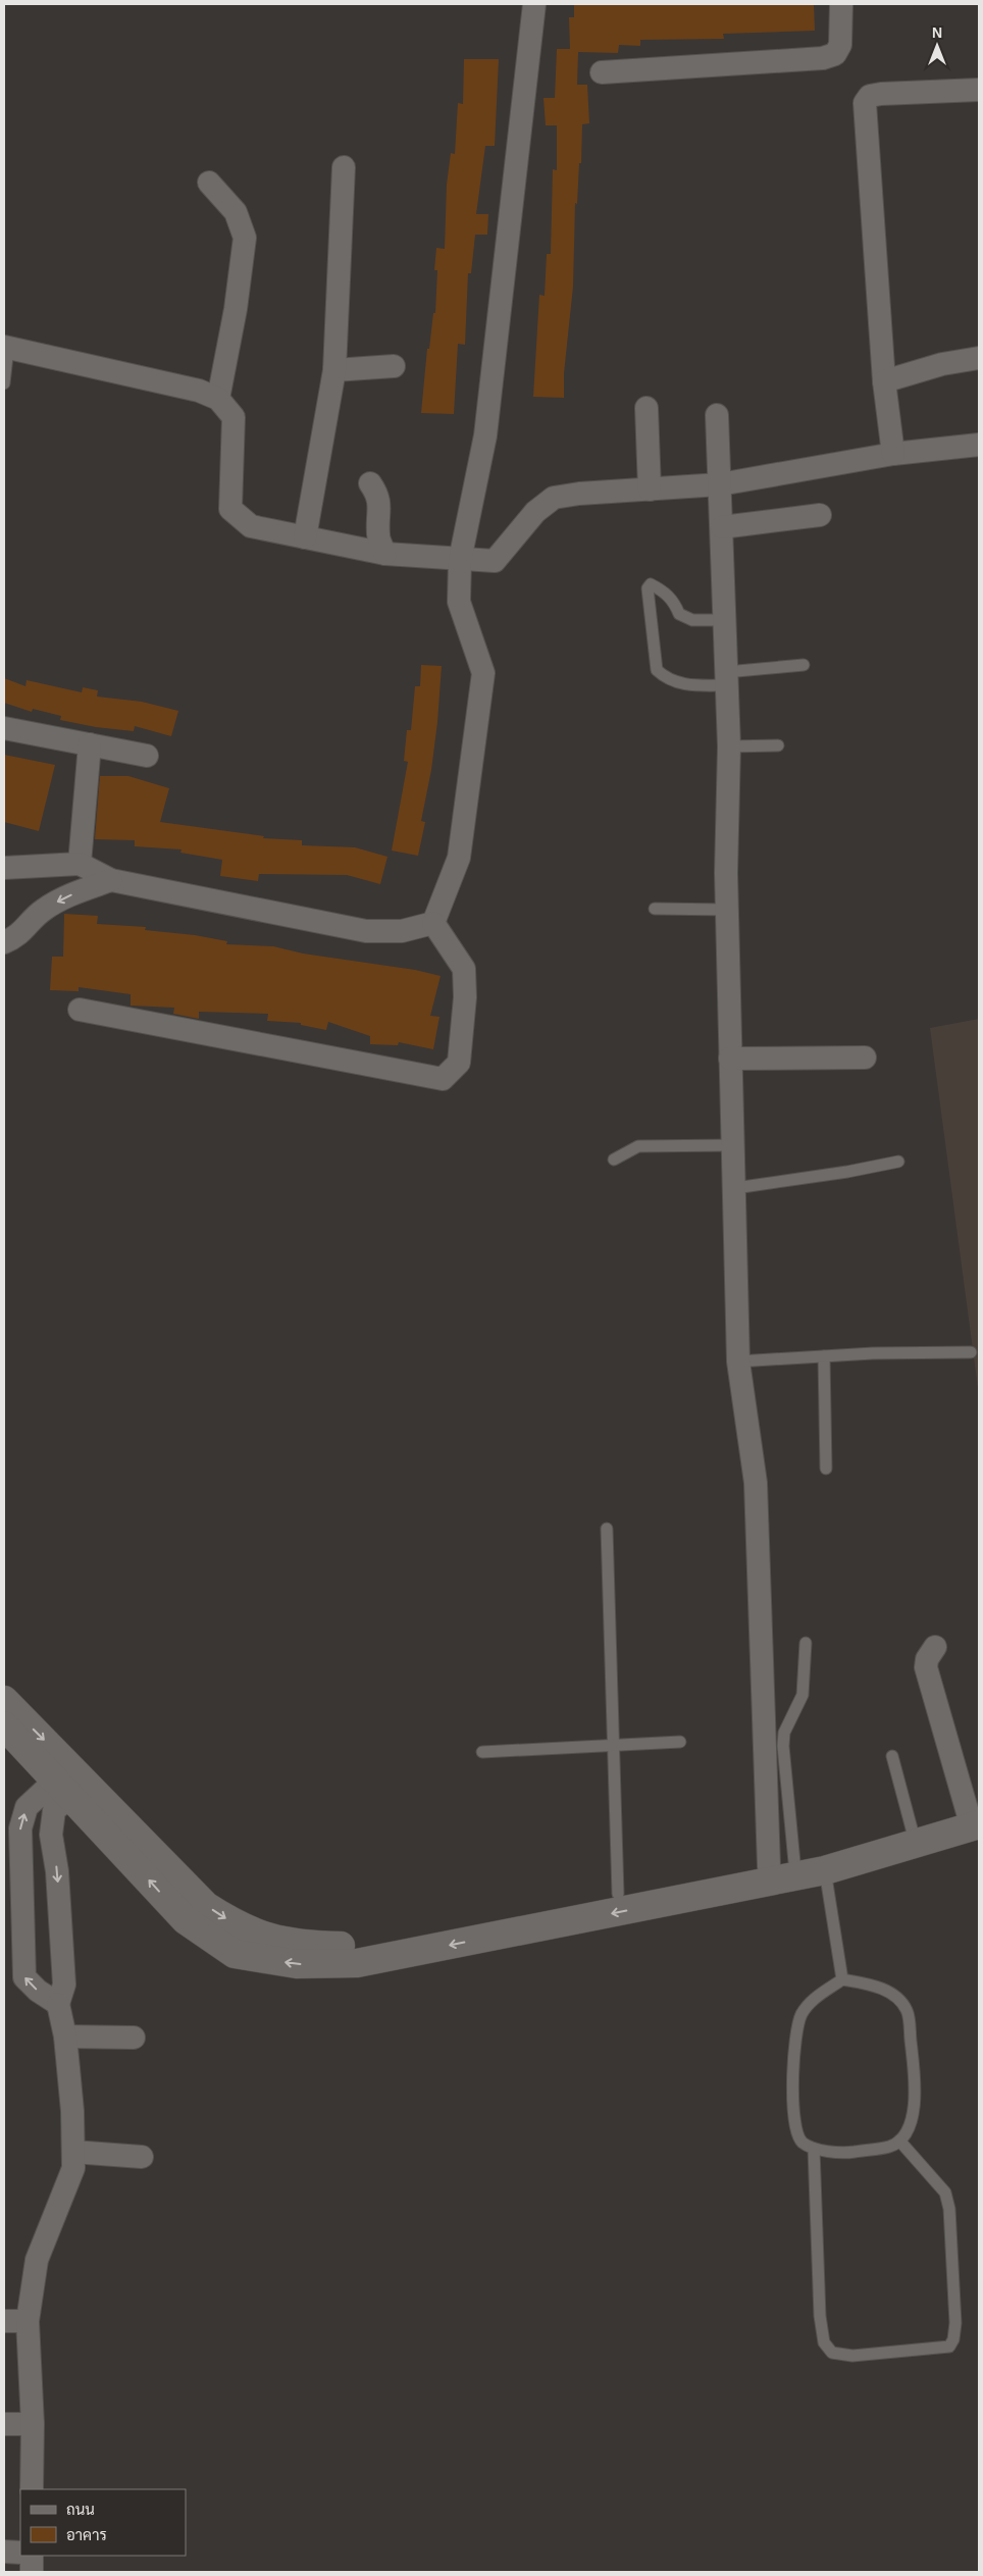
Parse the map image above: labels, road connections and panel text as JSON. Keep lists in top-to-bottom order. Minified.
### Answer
{"legend":["ถนน","อาคาร"],"north":"top"}
